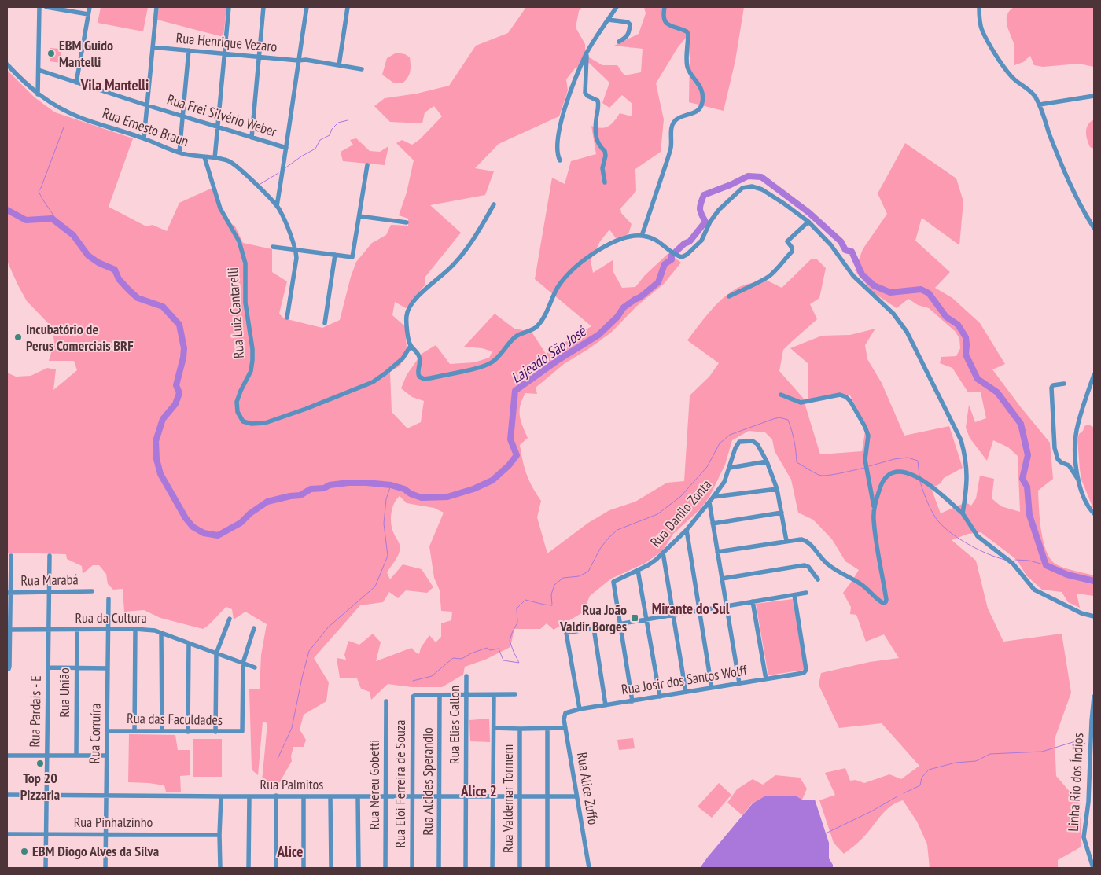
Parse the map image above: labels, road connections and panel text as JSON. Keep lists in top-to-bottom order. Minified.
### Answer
{"streets":{"street":["Rua Henrique Vezaro","Rua Frei Silvério Weber","Rua Ernesto Braun","Rua Luiz Cantarelli","Rua Danilo Zonta","Rua Marabá","Rua da Cultura","Rua Josir dos Santos Wolff","Rua União","Rua Pardais - E","Rua das Faculdades","Rua Elias Gallon","Rua Corruíra","Rua Alcides Sperandio","Linha Rio dos Índios","Rua Elói Ferreira de Souza","Rua Palmitos","Rua Nereu Gobetti","Rua Alice Zuffo","Rua Valdemar Tormem","Rua Pinhalzinho"]},"crossings":[["Rua Ernesto Braun","Rua Luiz Cantarelli"],["Rua Marabá","Rua Pardais - E"],["Rua da Cultura","Rua União"],["Rua da Cultura","Rua Pardais - E"],["Rua da Cultura","Rua das Faculdades"],["Rua da Cultura","Rua Corruíra"],["Rua Josir dos Santos Wolff","Rua Alice Zuffo"],["Rua Pardais - E","Rua Palmitos"],["Rua Pardais - E","Rua Pinhalzinho"],["Rua das Faculdades","Rua Corruíra"],["Rua Elias Gallon","Rua Palmitos"],["Rua Corruíra","Rua Palmitos"],["Rua Corruíra","Rua Pinhalzinho"],["Rua Alcides Sperandio","Rua Elói Ferreira de Souza"],["Rua Alcides Sperandio","Rua Palmitos"],["Rua Elói Ferreira de Souza","Rua Palmitos"],["Rua Palmitos","Rua Nereu Gobetti"],["Rua Palmitos","Rua Alice Zuffo"],["Rua Palmitos","Rua Valdemar Tormem"]],"districts":["Vila Mantelli","Mirante do Sul","Alice 2","Alice"],"water":["Lajeado São José"],"places":{"other":["EBM Guido Mantelli","Incubatório de Perus Comerciais BRF","Top 20 Pizzaria","EBM Diogo Alves da Silva"],"transit":["Rua João Valdir Borges"]}}
